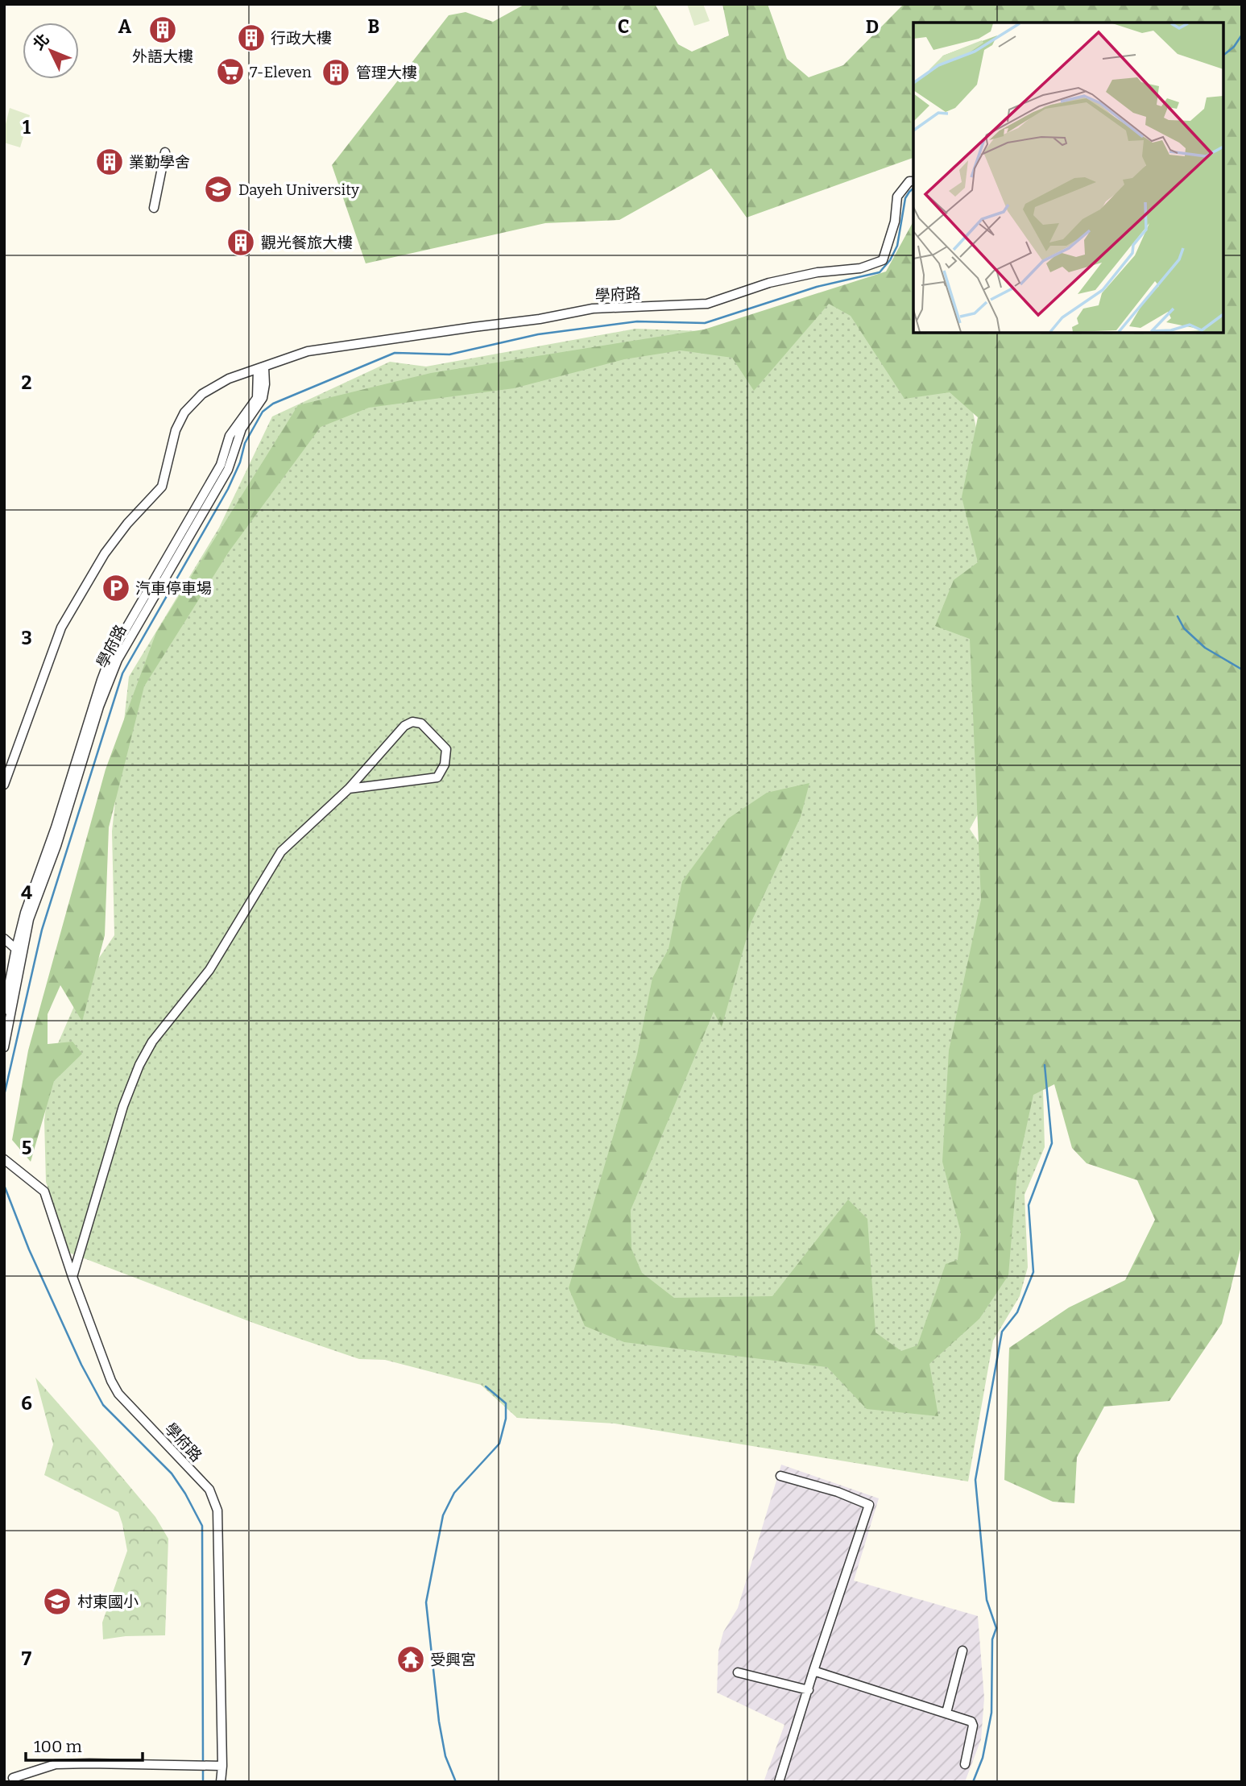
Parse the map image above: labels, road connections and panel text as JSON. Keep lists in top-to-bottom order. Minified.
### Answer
{"streets":{"street":["學府路"]},"places":{"building":["外語大樓","行政大樓","管理大樓","業勤學舍","觀光餐旅大樓"],"supermarket":["7-Eleven"],"school or university":["Dayeh University","村東國小"],"parking":["汽車停車場"],"temple":["受興宮"]},"scale_bar":"100 m","north":"top left","grid":{"columns":["A","B","C","D"],"rows":["1","2","3","4","5","6","7"]}}
